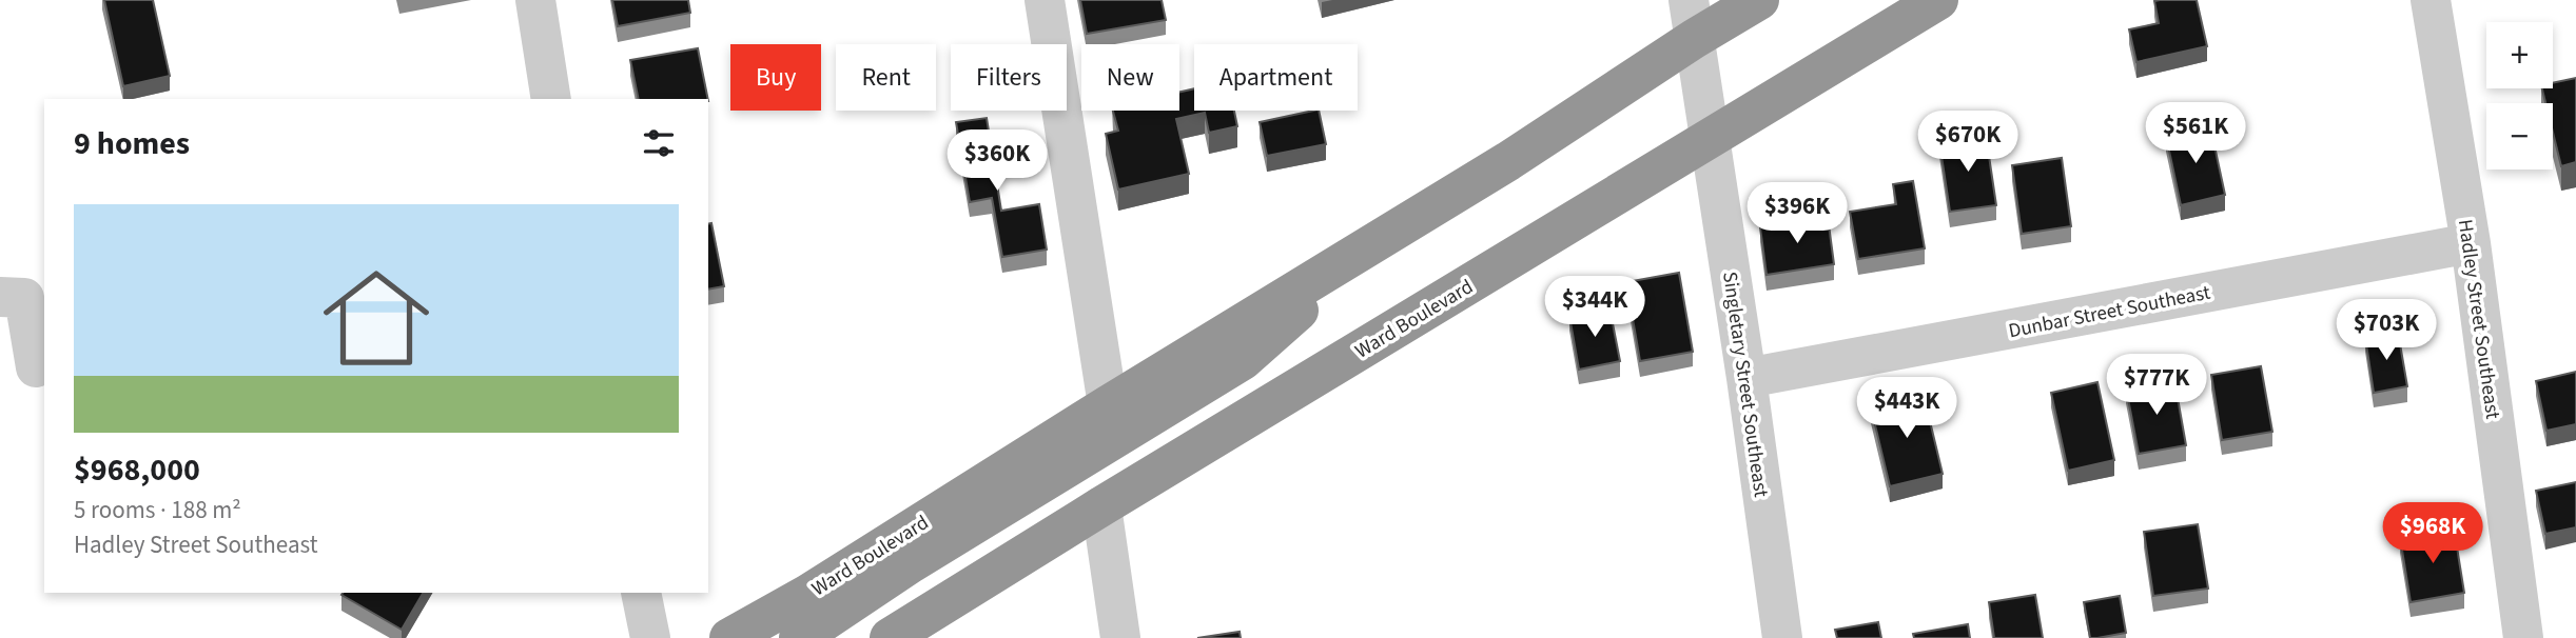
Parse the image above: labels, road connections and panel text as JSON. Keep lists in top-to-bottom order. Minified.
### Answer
{"streets":{"highway":["Ward Boulevard"],"street":["Dunbar Street Southeast","Hadley Street Southeast","Singletary Street Southeast"]},"crossings":[["Dunbar Street Southeast","Hadley Street Southeast"],["Dunbar Street Southeast","Singletary Street Southeast"],["Ward Boulevard","Singletary Street Southeast"]],"page":{"map_buttons":["+","−"],"chip":["Buy","Rent","Filters","New","Apartment"],"heading":"9 homes","price":["$561K","$670K","$360K","$396K","$344K","$703K","$777K","$443K","$968K"],"list":[{"name":"$968,000","note":"5 rooms · 188 m² · Hadley Street Southeast"}]}}
